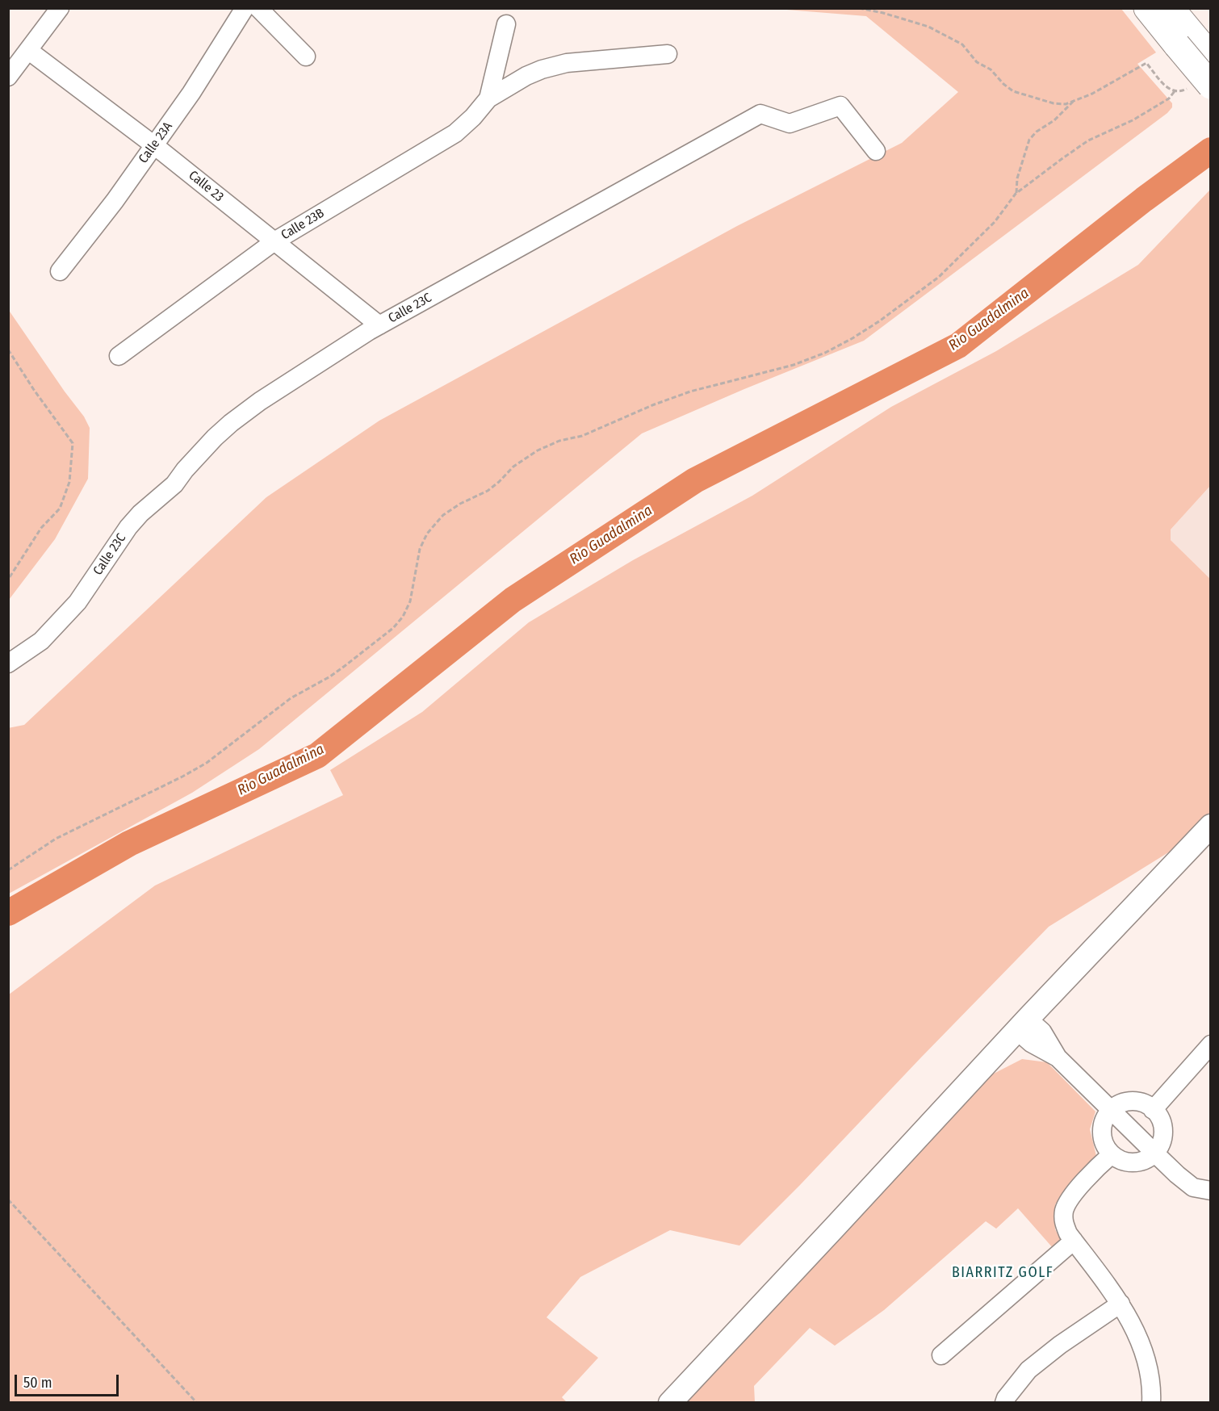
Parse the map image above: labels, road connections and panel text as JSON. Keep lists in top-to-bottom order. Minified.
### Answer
{"streets":{"street":["Calle 23A","Calle 23","Calle 23B","Calle 23C"]},"crossings":[["Calle 23A","Calle 23"],["Calle 23","Calle 23B"],["Calle 23","Calle 23C"]],"districts":["BIARRITZ GOLF"],"water":["Rio Guadalmina"],"scale_bar":"50 m"}
